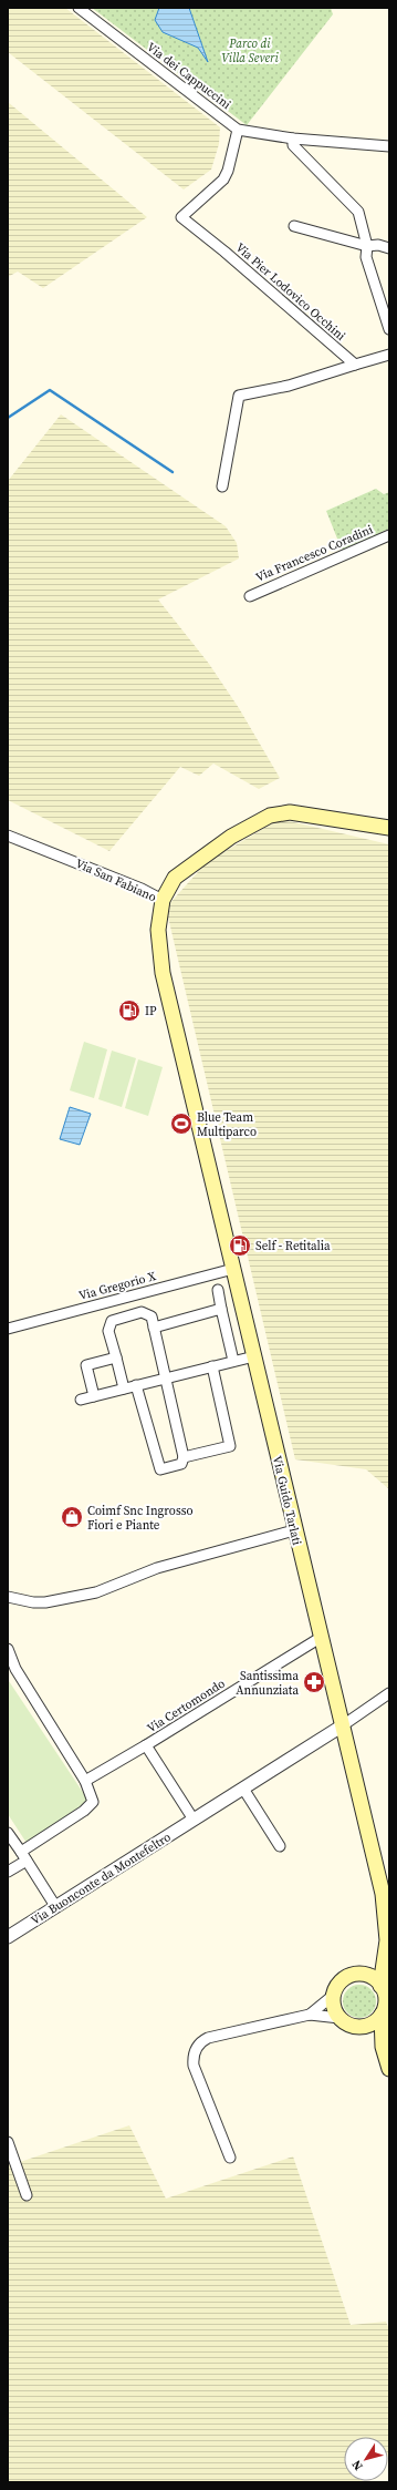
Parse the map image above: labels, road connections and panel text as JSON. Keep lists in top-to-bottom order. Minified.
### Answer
{"streets":{"main road":["Via San Fabiano","Via Guido Tarlati"],"street":["Via dei Cappuccini","Via Pier Lodovico Occhini","Via Francesco Coradini","Via Gregorio X","Via Certomondo","Via Buonconte da Montefeltro"]},"crossings":[["Via dei Cappuccini","Via Pier Lodovico Occhini"],["Via San Fabiano","Via Guido Tarlati"],["Via Gregorio X","Via Guido Tarlati"],["Via Guido Tarlati","Via Certomondo"],["Via Guido Tarlati","Via Buonconte da Montefeltro"]],"parks":["Parco di Villa Severi"],"places":{"fuel station":["IP","Self - Retitalia"],"sports":["Blue Team Multiparco"],"shop":["Coimf Snc Ingrosso Fiori e Piante"],"pharmacy":["Santissima Annunziata"]},"north":"bottom left"}
